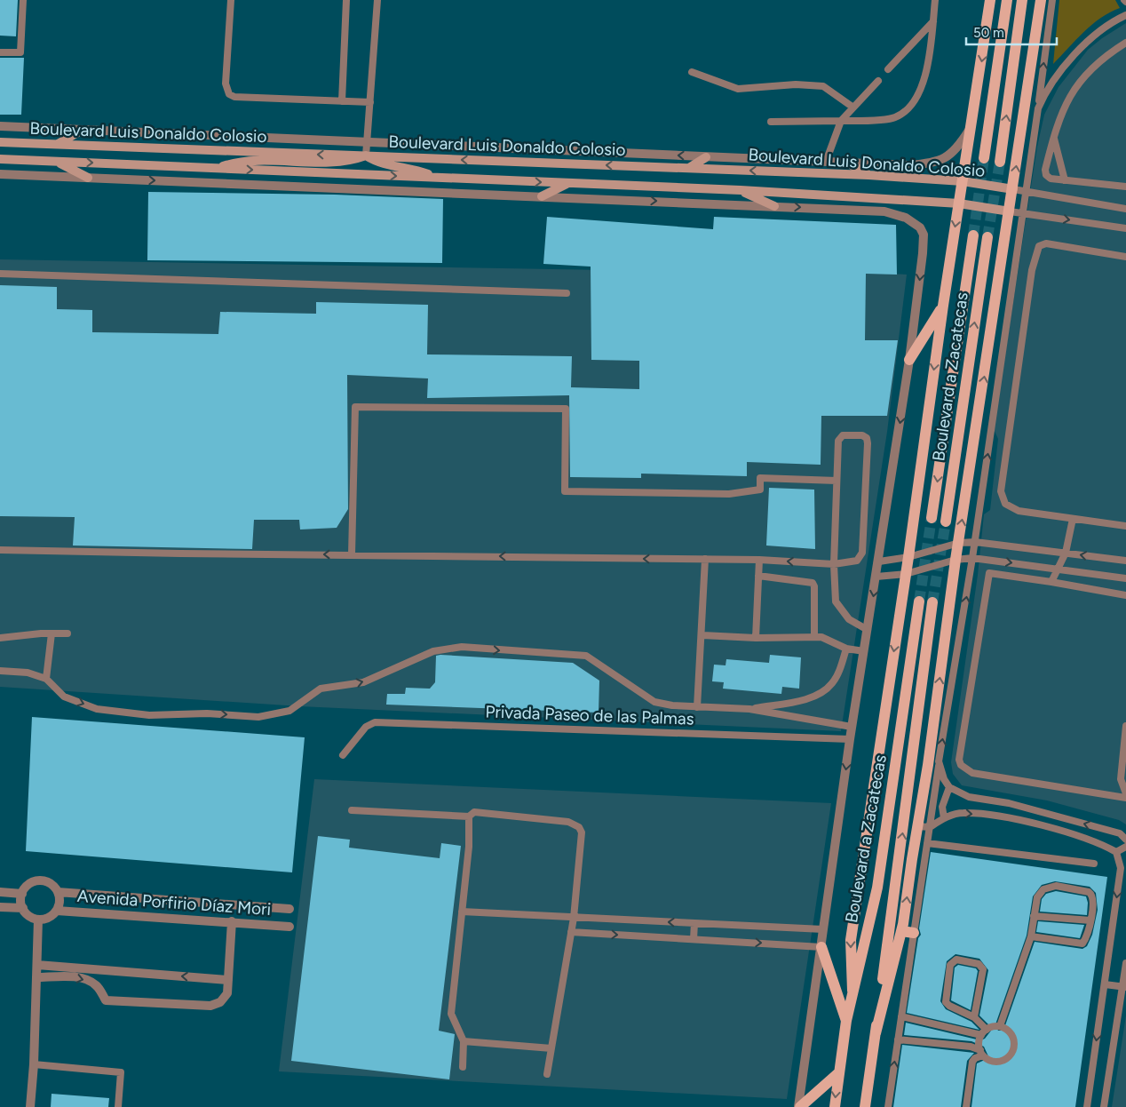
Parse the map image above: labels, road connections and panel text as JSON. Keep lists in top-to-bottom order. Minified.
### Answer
{"streets":{"main road":["Boulevard Luis Donaldo Colosio","Boulevard a Zacatecas"],"street":["Avenida Porfirio Díaz Mori"],"lane":["Privada Paseo de las Palmas"]},"scale_bar":"50 m"}
